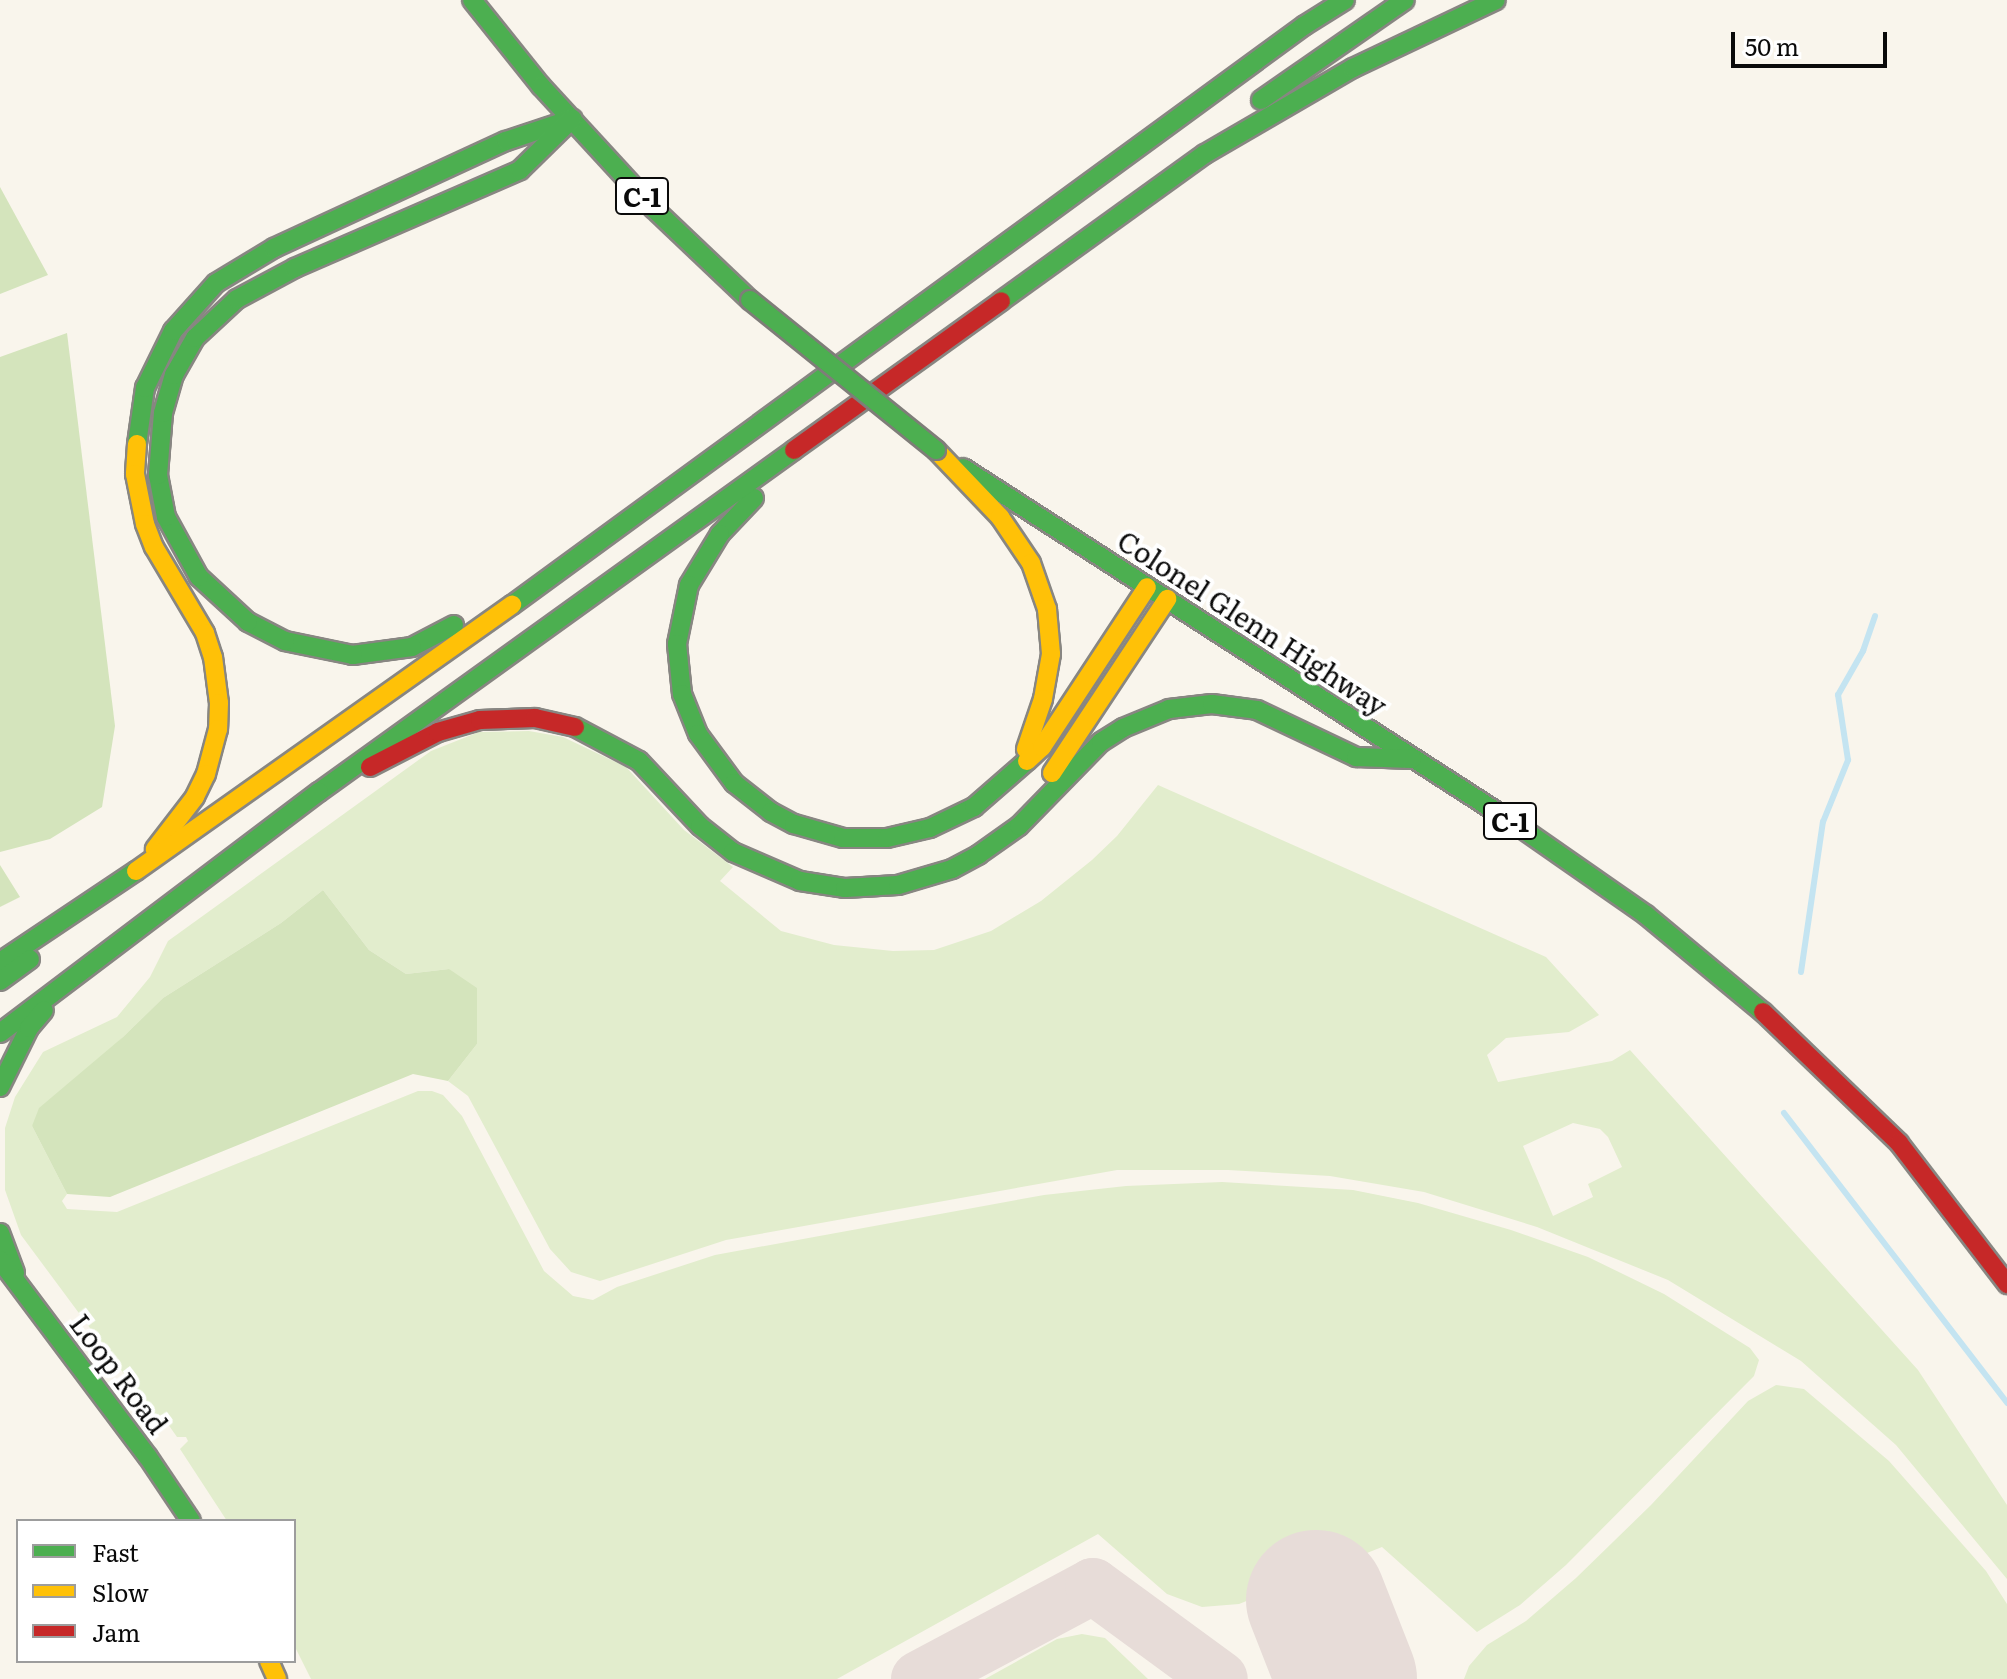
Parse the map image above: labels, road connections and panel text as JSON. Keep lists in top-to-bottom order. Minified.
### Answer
{"streets":{"main road":["C-1","Colonel Glenn Highway","Loop Road"]},"legend":["Fast","Slow","Jam"],"scale_bar":"50 m"}
